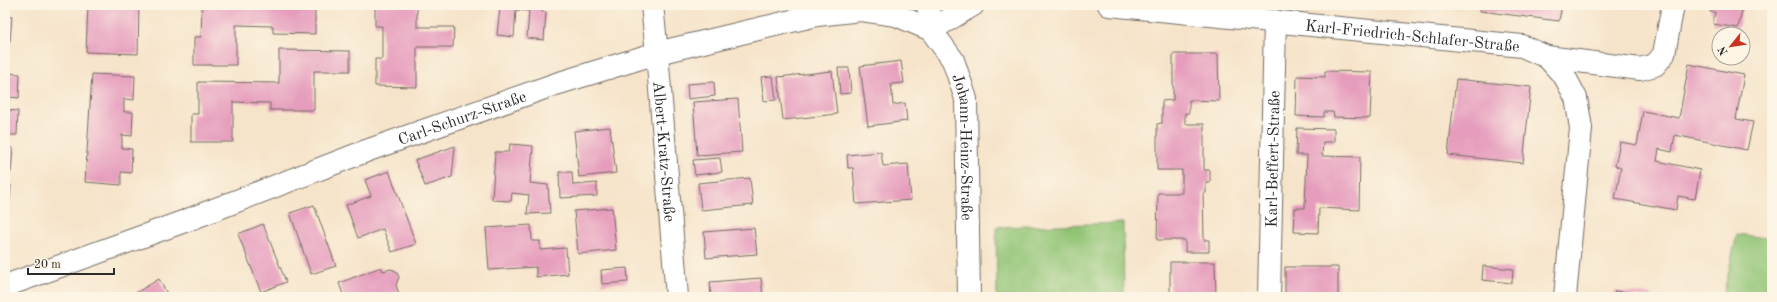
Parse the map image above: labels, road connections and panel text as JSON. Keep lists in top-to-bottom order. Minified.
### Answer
{"streets":{"street":["Karl-Friedrich-Schlafer-Straße","Carl-Schurz-Straße","Johann-Heinz-Straße","Albert-Kratz-Straße","Karl-Beffert-Straße"]},"crossings":[["Karl-Friedrich-Schlafer-Straße","Karl-Beffert-Straße"],["Carl-Schurz-Straße","Johann-Heinz-Straße"],["Carl-Schurz-Straße","Albert-Kratz-Straße"]],"scale_bar":"20 m","north":"bottom left"}
